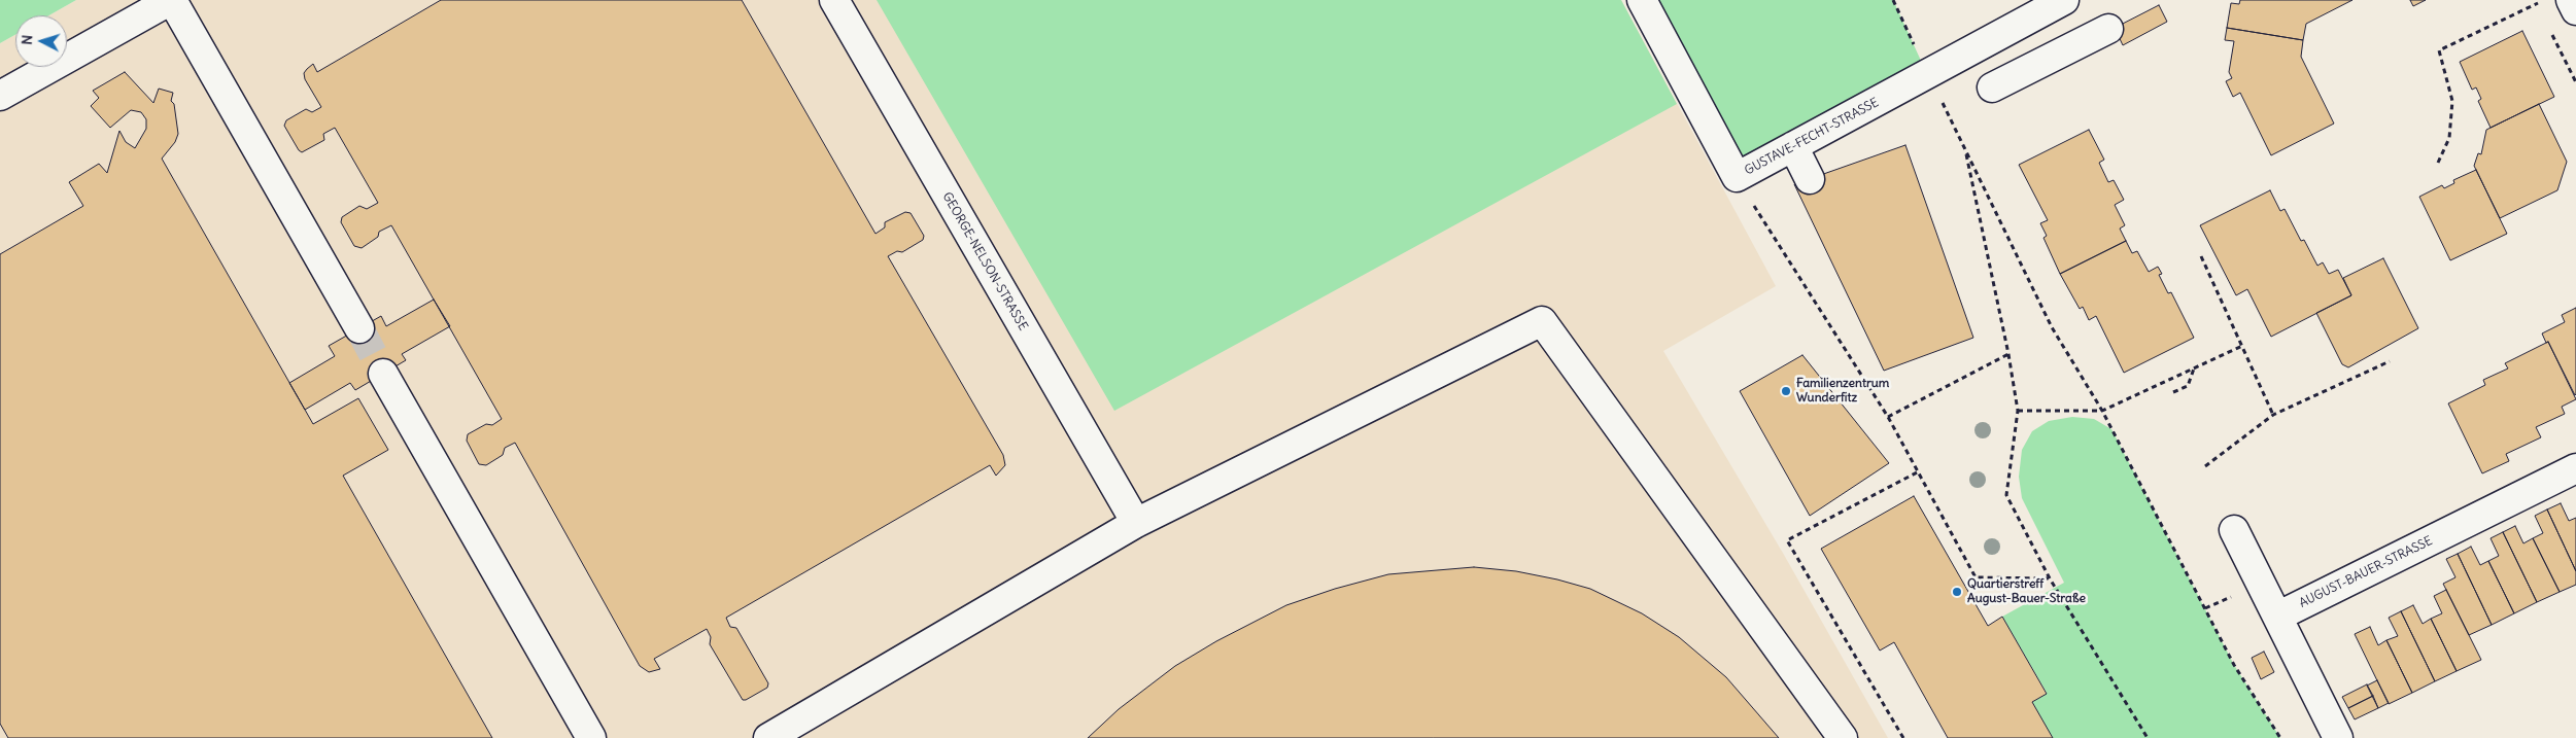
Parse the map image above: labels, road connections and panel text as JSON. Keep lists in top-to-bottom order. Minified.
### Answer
{"streets":{"street":["GUSTAVE-FECHT-STRASSE","GEORGE-NELSON-STRASSE","AUGUST-BAUER-STRASSE"]},"places":["Familienzentrum Wunderfitz","Quartierstreff August-Bauer-Straße"],"north":"left"}
